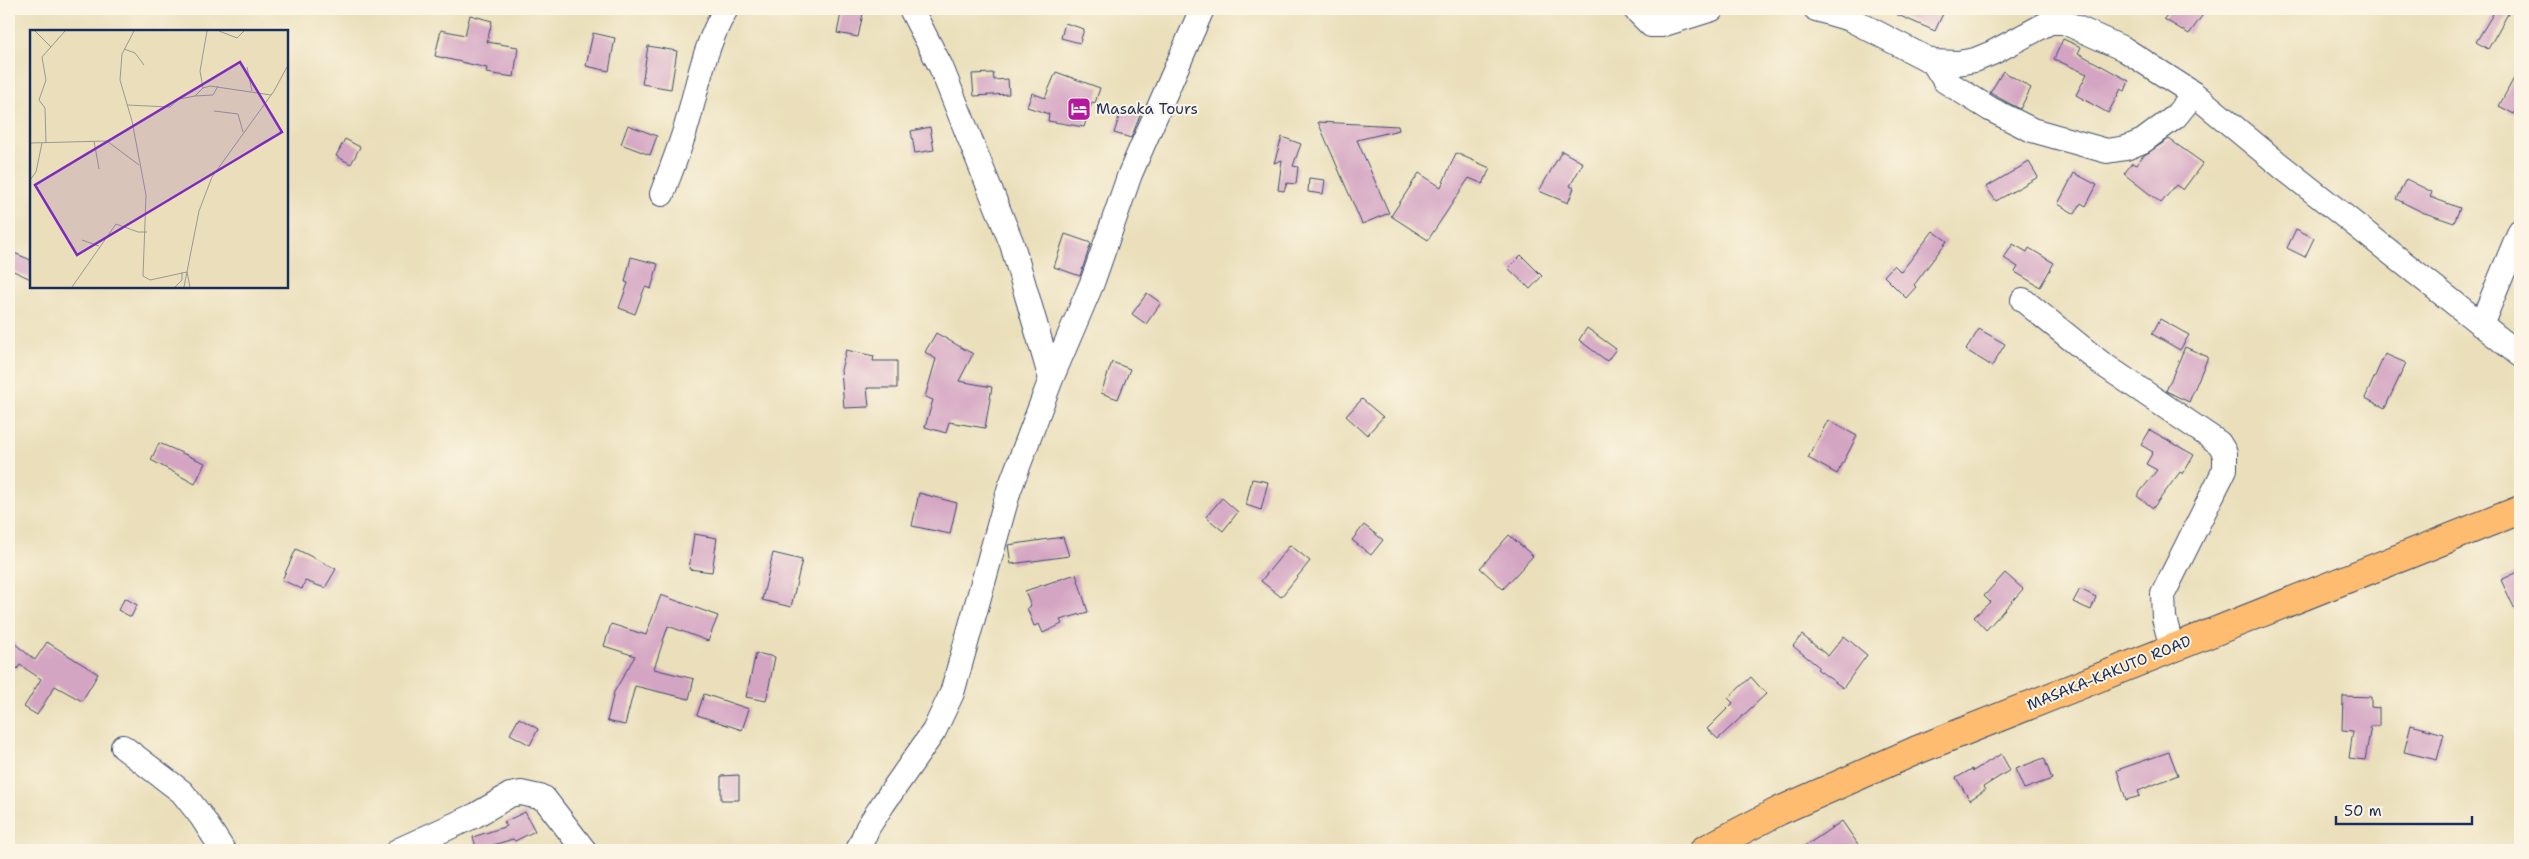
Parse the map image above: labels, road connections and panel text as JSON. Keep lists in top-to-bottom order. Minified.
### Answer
{"streets":{"highway":["MASAKA-KAKUTO ROAD"]},"places":{"hotel":["Masaka Tours"]},"scale_bar":"50 m"}
